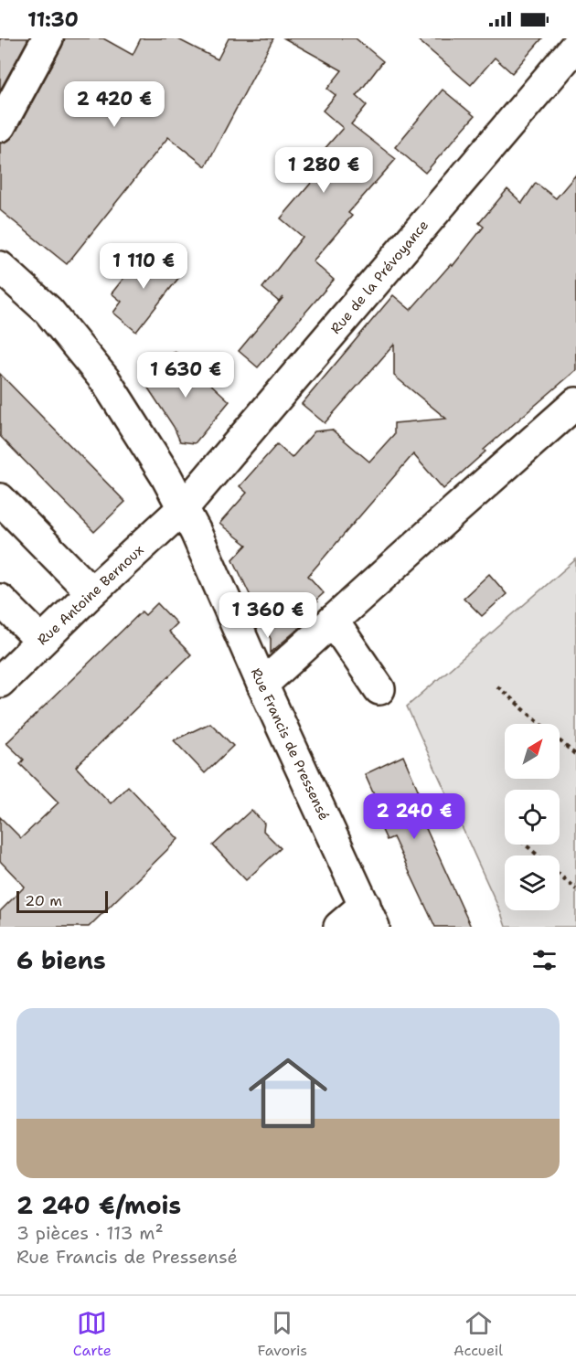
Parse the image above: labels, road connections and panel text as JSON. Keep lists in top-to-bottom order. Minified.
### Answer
{"streets":{"street":["Rue de la Prévoyance","Rue Antoine Bernoux","Rue Francis de Pressensé"]},"crossings":[["Rue de la Prévoyance","Rue Antoine Bernoux"],["Rue de la Prévoyance","Rue Francis de Pressensé"],["Rue Antoine Bernoux","Rue Francis de Pressensé"]],"scale_bar":"20 m","north":"top right","page":{"status":"11:30","price":["2 420 €","1 280 €","1 110 €","1 630 €","1 360 €","2 240 €"],"scale":"20 m","heading":"6 biens","list":[{"name":"2 240 €/mois","note":"3 pièces · 113 m² · Rue Francis de Pressensé"}],"tabs":["Carte","Favoris","Accueil"]}}
